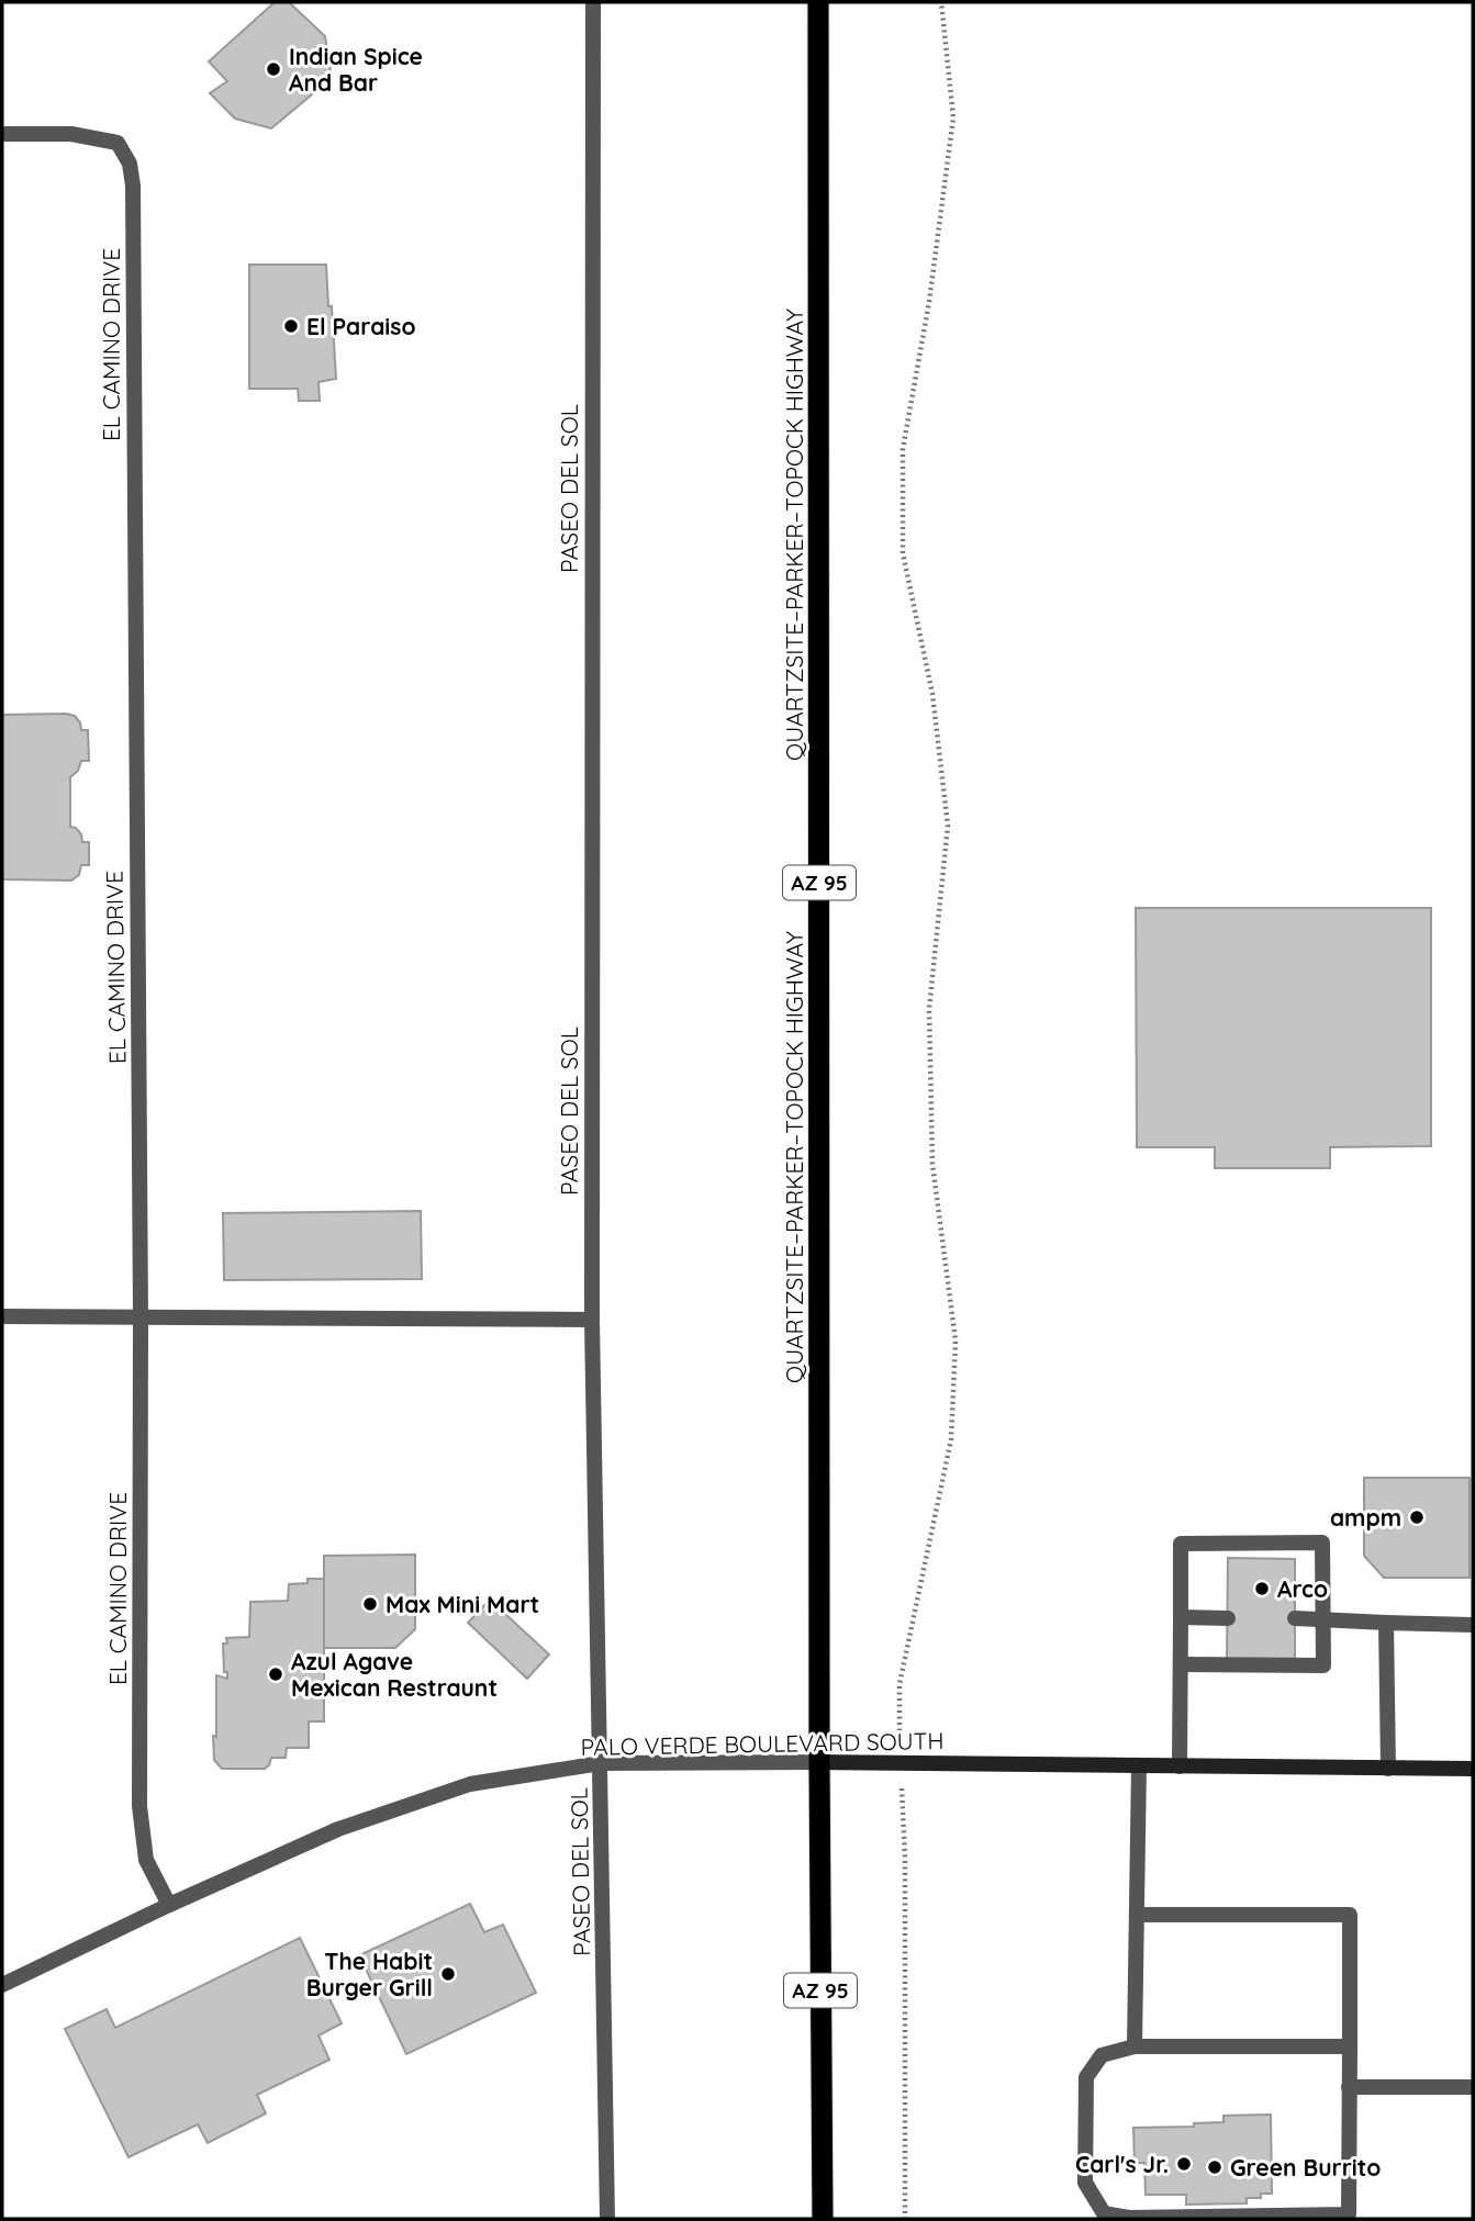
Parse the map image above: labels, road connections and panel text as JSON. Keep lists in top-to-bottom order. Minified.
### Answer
{"streets":{"highway":["QUARTZSITE–PARKER–TOPOCK HIGHWAY","AZ 95"],"main road":["PALO VERDE BOULEVARD SOUTH"],"street":["EL CAMINO DRIVE","PASEO DEL SOL"]},"crossings":[["EL CAMINO DRIVE","PALO VERDE BOULEVARD SOUTH"],["PASEO DEL SOL","PALO VERDE BOULEVARD SOUTH"],["QUARTZSITE–PARKER–TOPOCK HIGHWAY","PALO VERDE BOULEVARD SOUTH"]],"places":["Indian Spice And Bar","El Paraiso","ampm","Arco","Max Mini Mart","Azul Agave Mexican Restraunt","The Habit Burger Grill","Carl's Jr.","Green Burrito"]}
